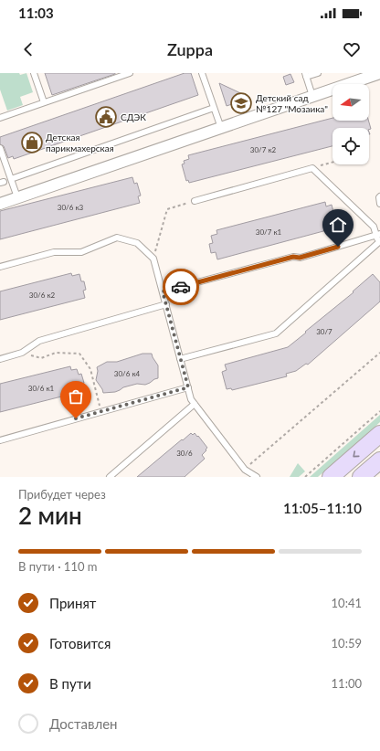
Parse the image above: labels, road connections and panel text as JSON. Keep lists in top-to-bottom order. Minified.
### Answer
{"places":{"school or university":["Детский сад №127 \"Мозаика\""],"public building":["СДЭК"],"shop":["Детская парикмахерская"]},"house_numbers":["30/7 к2","30/6 к3","30/7 к1","30/6 к2","30/7","30/6 к4","30/6 к1","30/6"],"north":"left","page":{"status":"11:03","header":"Zuppa","heading":["2 мин","Прибудет через","11:05–11:10"],"bar":"В пути · 110 m","list":[["Принят","10:41"],["Готовится","10:59"],["В пути","11:00"],"Доставлен"]}}
